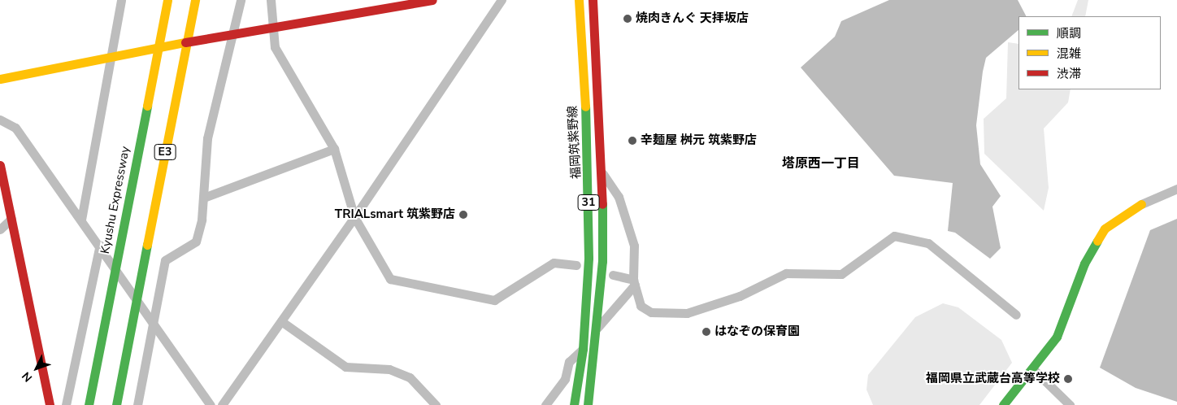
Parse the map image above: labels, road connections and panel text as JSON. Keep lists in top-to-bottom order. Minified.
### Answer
{"streets":{"main road":["福岡筑紫野線","E3","Kyushu Expressway","31"]},"districts":["塔原西一丁目"],"places":["焼肉きんぐ 天拝坂店","辛麺屋 桝元 筑紫野店","TRIALsmart 筑紫野店","はなぞの保育園","福岡県立武蔵台高等学校"],"legend":["順調","混雑","渋滞"],"north":"bottom left"}
